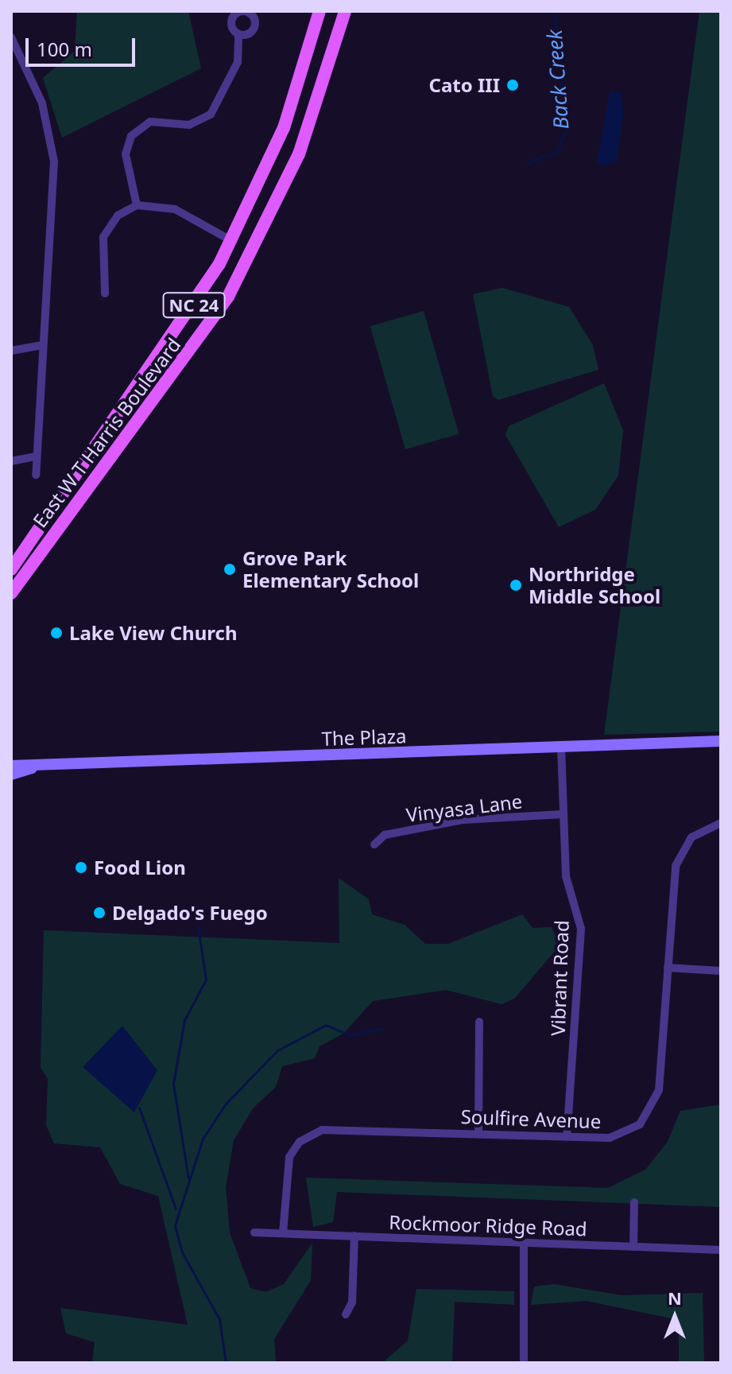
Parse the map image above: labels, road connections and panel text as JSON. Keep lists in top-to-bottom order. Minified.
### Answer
{"streets":{"main road":["NC 24","East W T Harris Boulevard"],"street":["The Plaza","Vinyasa Lane","Vibrant Road","Soulfire Avenue","Rockmoor Ridge Road"]},"crossings":[["The Plaza","Vibrant Road"],["Vinyasa Lane","Vibrant Road"],["Vibrant Road","Soulfire Avenue"],["Soulfire Avenue","Rockmoor Ridge Road"]],"water":["Back Creek"],"places":["Cato III","Grove Park Elementary School","Northridge Middle School","Lake View Church","Food Lion","Delgado's Fuego"],"scale_bar":"100 m","north":"top"}
